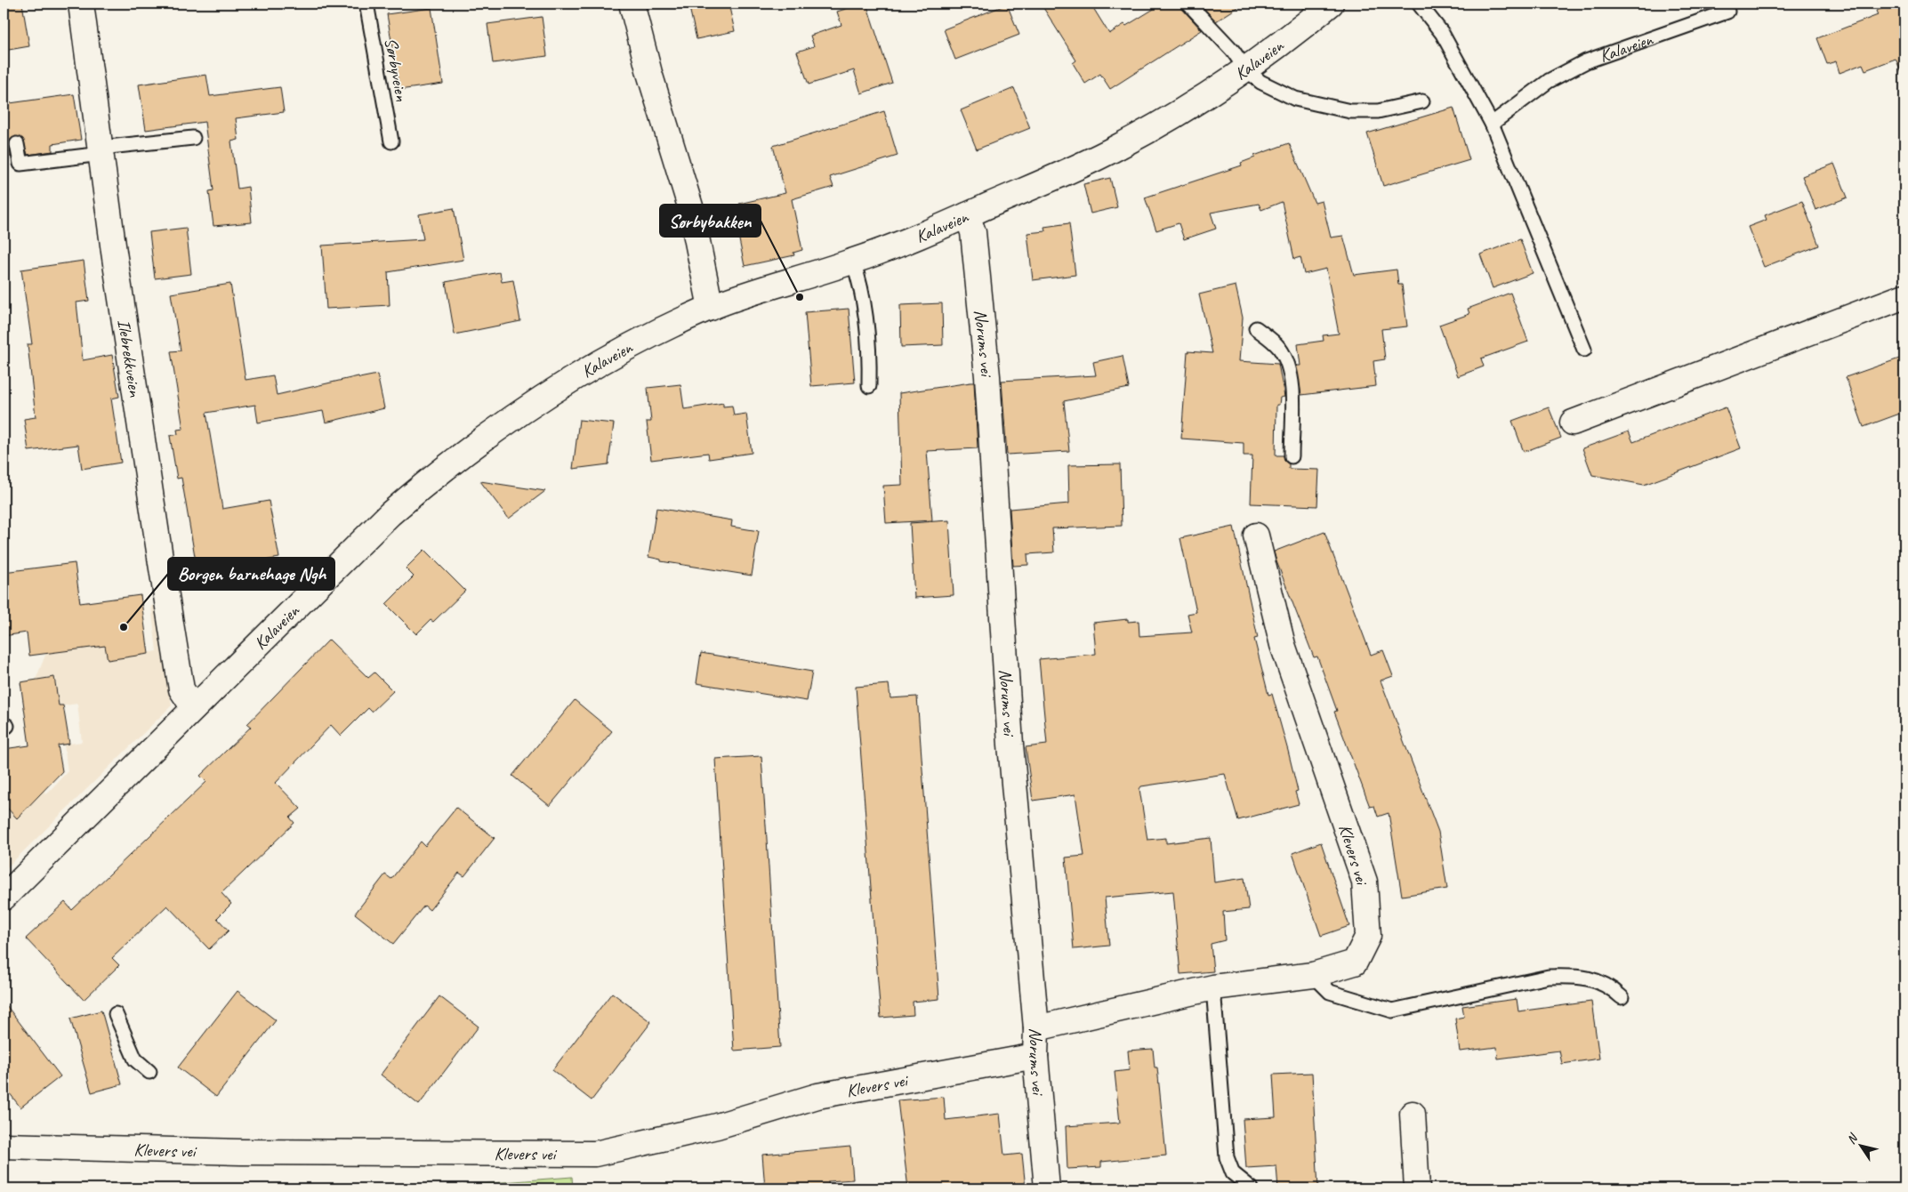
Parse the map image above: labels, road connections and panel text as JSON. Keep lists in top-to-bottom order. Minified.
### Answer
{"streets":{"street":["Kalaveien","Norums vei","Ilebrekkveien","Klevers vei"],"lane":["Sørbyveien"]},"crossings":[["Kalaveien","Norums vei"],["Kalaveien","Ilebrekkveien"],["Norums vei","Klevers vei"]],"places":["Sørbybakken","Borgen barnehage Ngh"],"north":"top left"}
